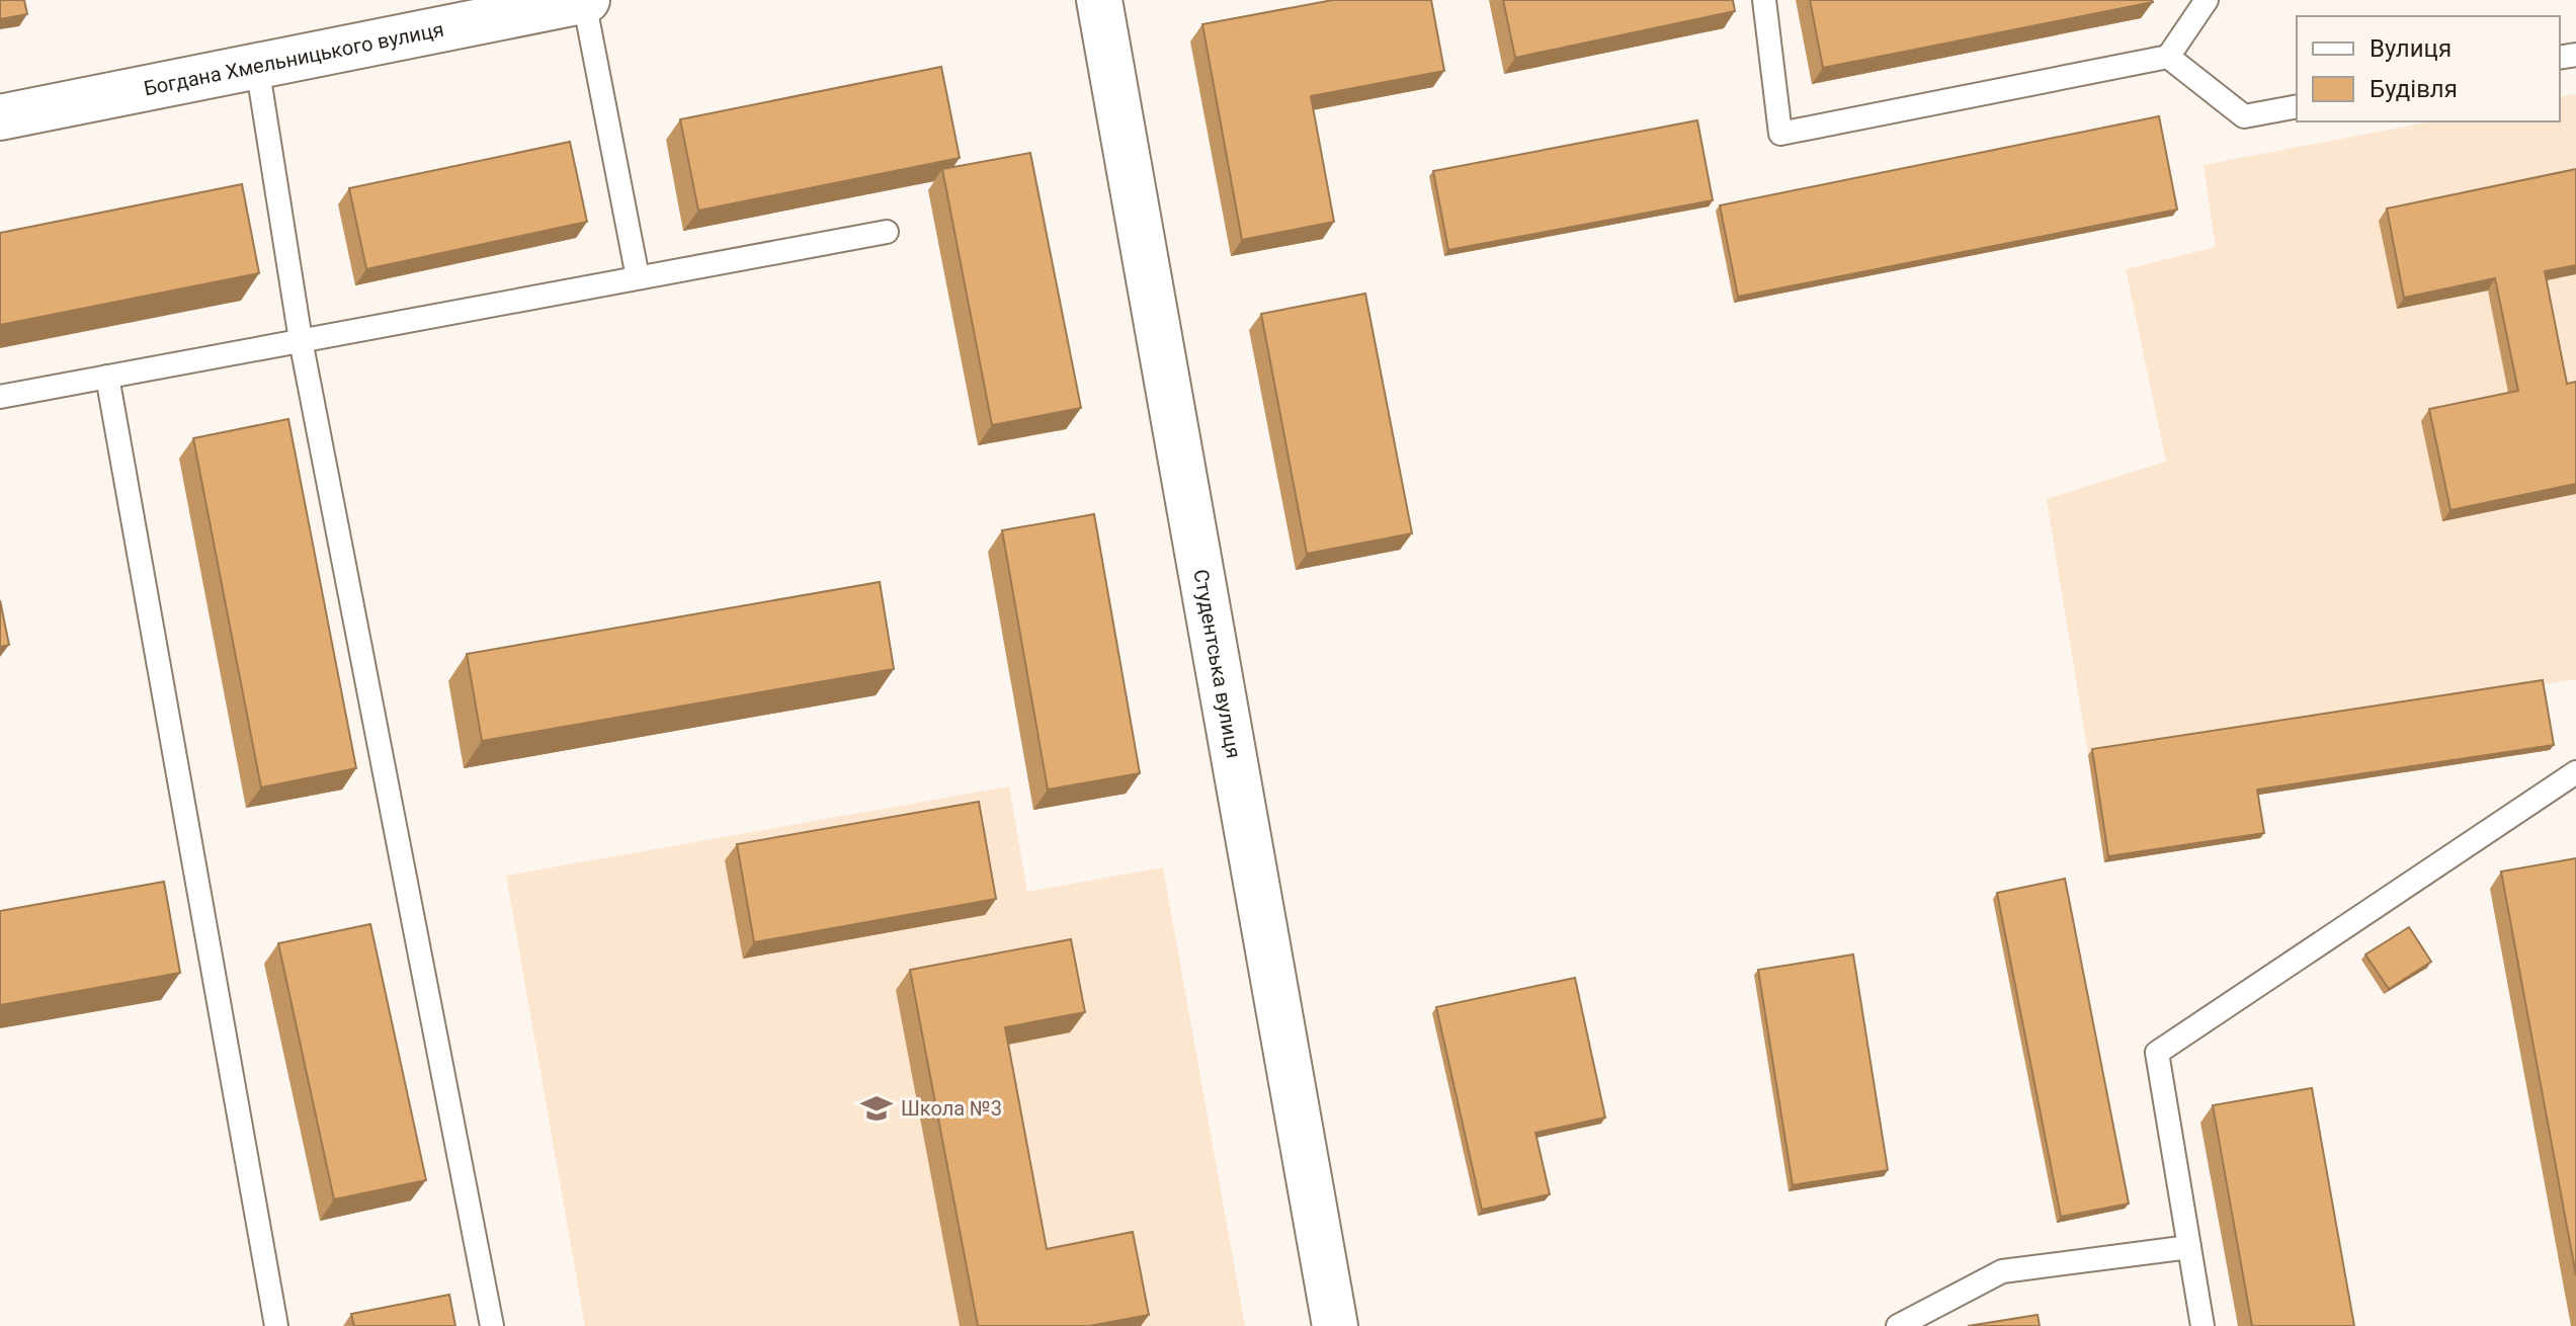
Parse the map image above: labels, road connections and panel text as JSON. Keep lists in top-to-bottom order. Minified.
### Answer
{"streets":{"street":["Богдана Хмельницького вулиця","Студентська вулиця"]},"places":{"school or university":["Школа №3"]},"legend":["Вулиця","Будівля"]}
